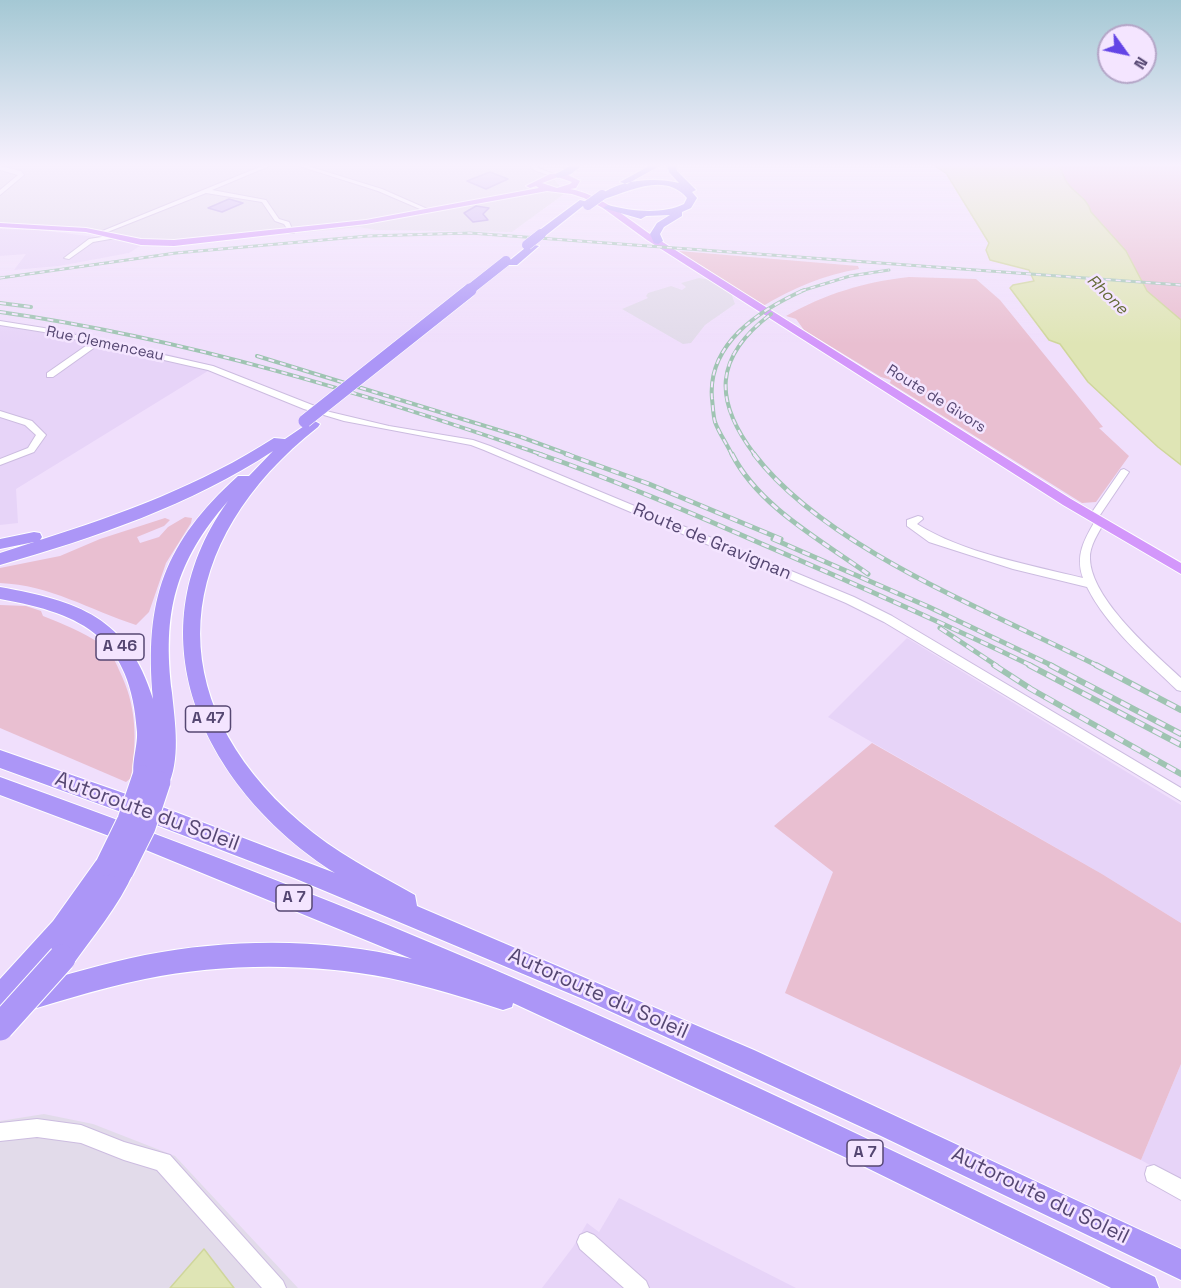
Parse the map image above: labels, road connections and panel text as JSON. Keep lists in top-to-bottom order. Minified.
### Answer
{"streets":{"highway":["A 46","A 47","Autoroute du Soleil","A 7"],"main road":["Route de Givors"],"street":["Rue Clemenceau","Route de Gravignan"]},"crossings":[["Rue Clemenceau","Route de Gravignan"],["A 46","A 47"],["A 47","Autoroute du Soleil"]],"water":["Rhone"],"north":"bottom right"}
